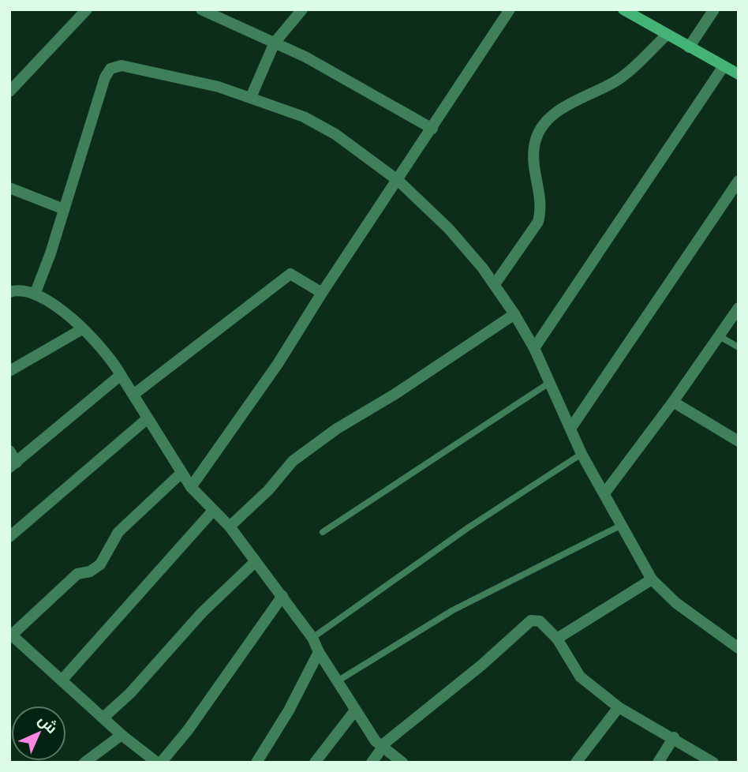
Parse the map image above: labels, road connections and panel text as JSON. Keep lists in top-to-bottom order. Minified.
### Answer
{"north":"top right"}
